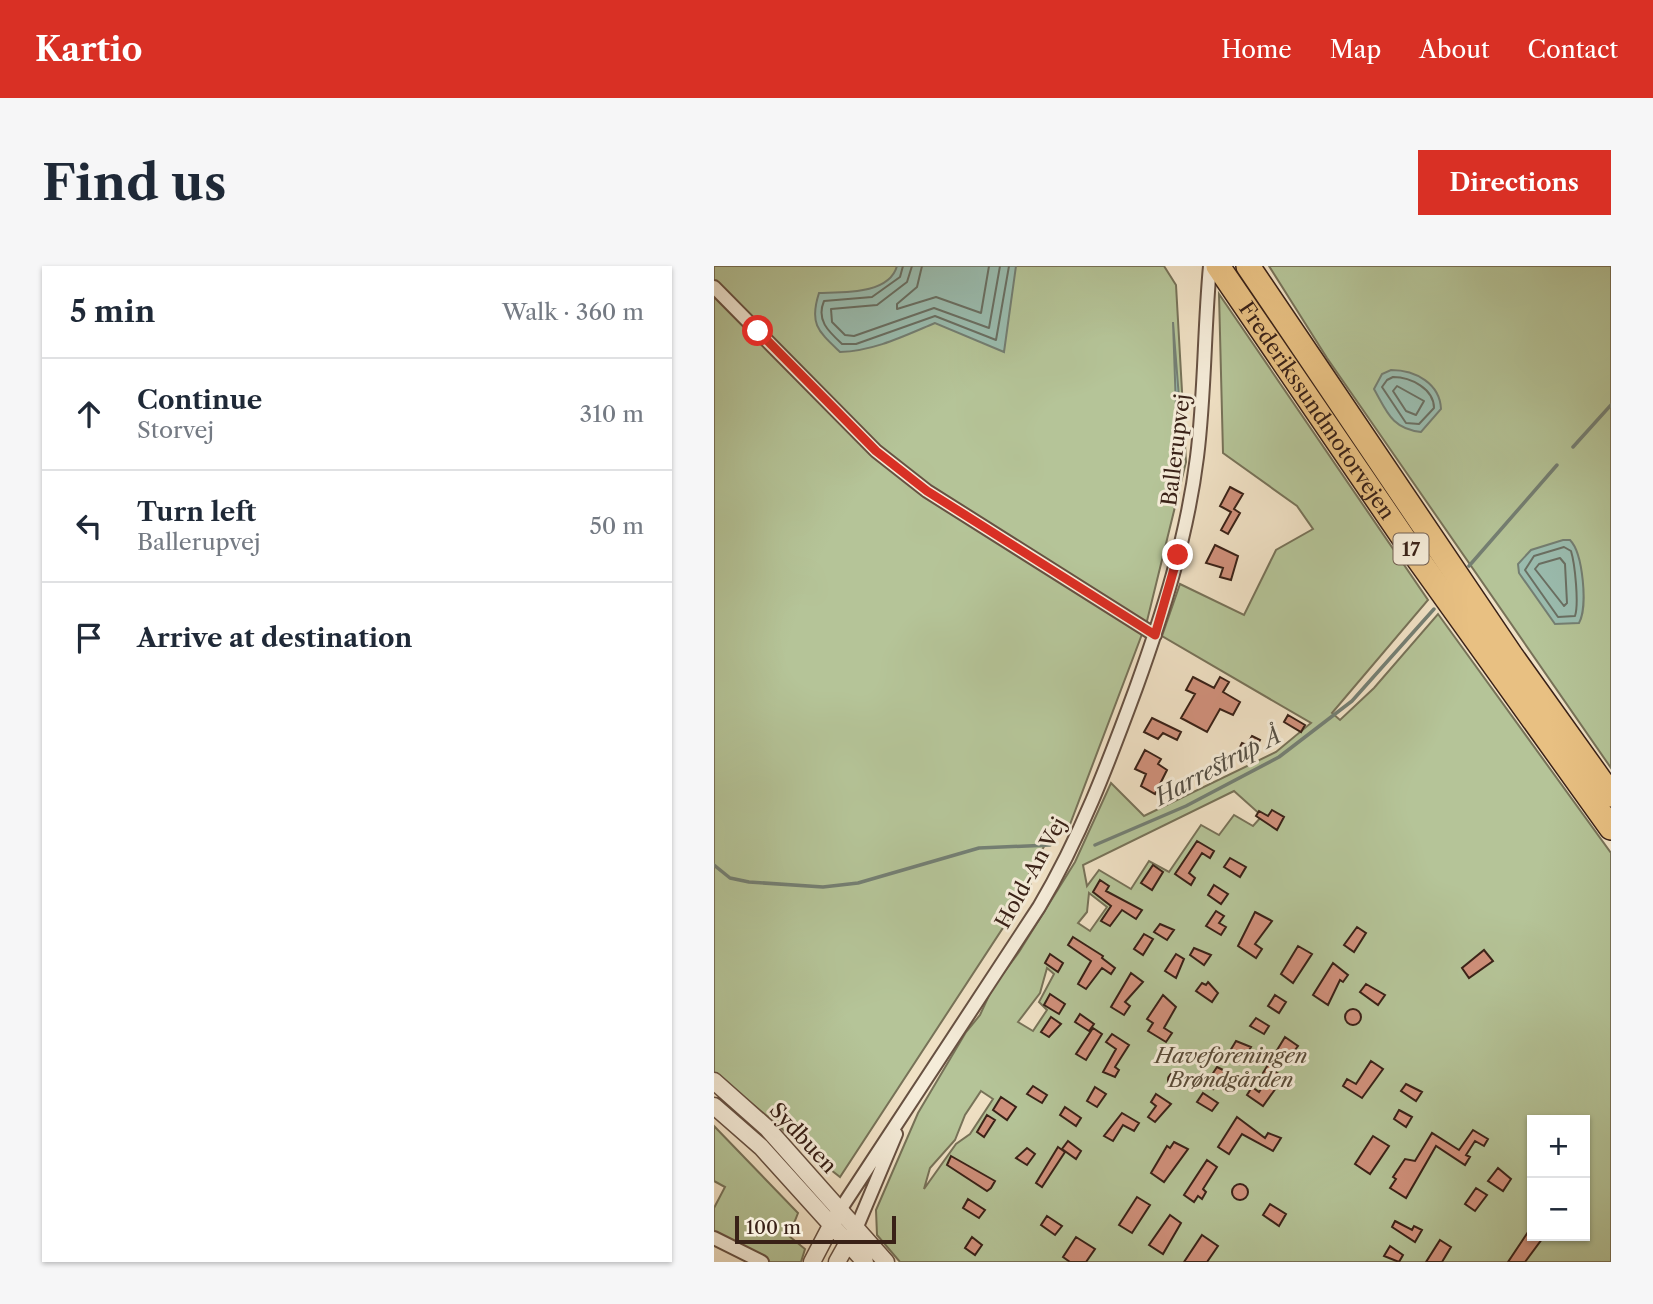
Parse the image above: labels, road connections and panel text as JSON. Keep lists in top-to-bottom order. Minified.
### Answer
{"streets":{"highway":["Frederikssundmotorvejen","17"],"street":["Ballerupvej","Hold-An Vej","Sydbuen"]},"crossings":[["Ballerupvej","Hold-An Vej"],["Hold-An Vej","Sydbuen"]],"water":["Harrestrup Å"],"parks":["Haveforeningen Brøndgården"],"scale_bar":"100 m","page":{"header":"Kartio","nav":["Home","Map","About","Contact"],"buttons":"Directions","title":"Find us","heading":["5 min","Walk · 360 m"],"list":[["Continue","Storvej","310 m"],["Turn left","Ballerupvej","50 m"],"Arrive at destination"],"map_buttons":["+","−"],"scale":"100 m"}}
